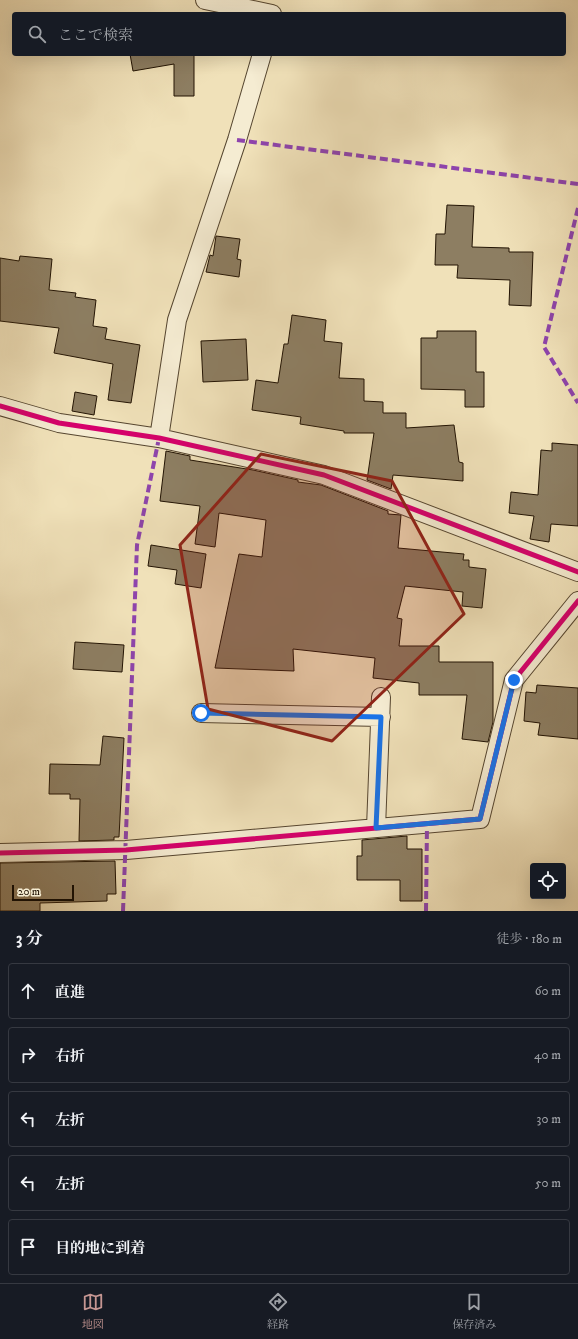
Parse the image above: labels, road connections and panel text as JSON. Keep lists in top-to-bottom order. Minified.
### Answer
{"scale_bar":"20 m","page":{"search":"ここで検索","scale":"20 m","heading":["3 分","徒歩 · 180 m"],"list":[["直進","60 m"],["右折","40 m"],["左折","30 m"],["左折","50 m"],"目的地に到着"],"nav":["地図","経路","保存済み"]}}
